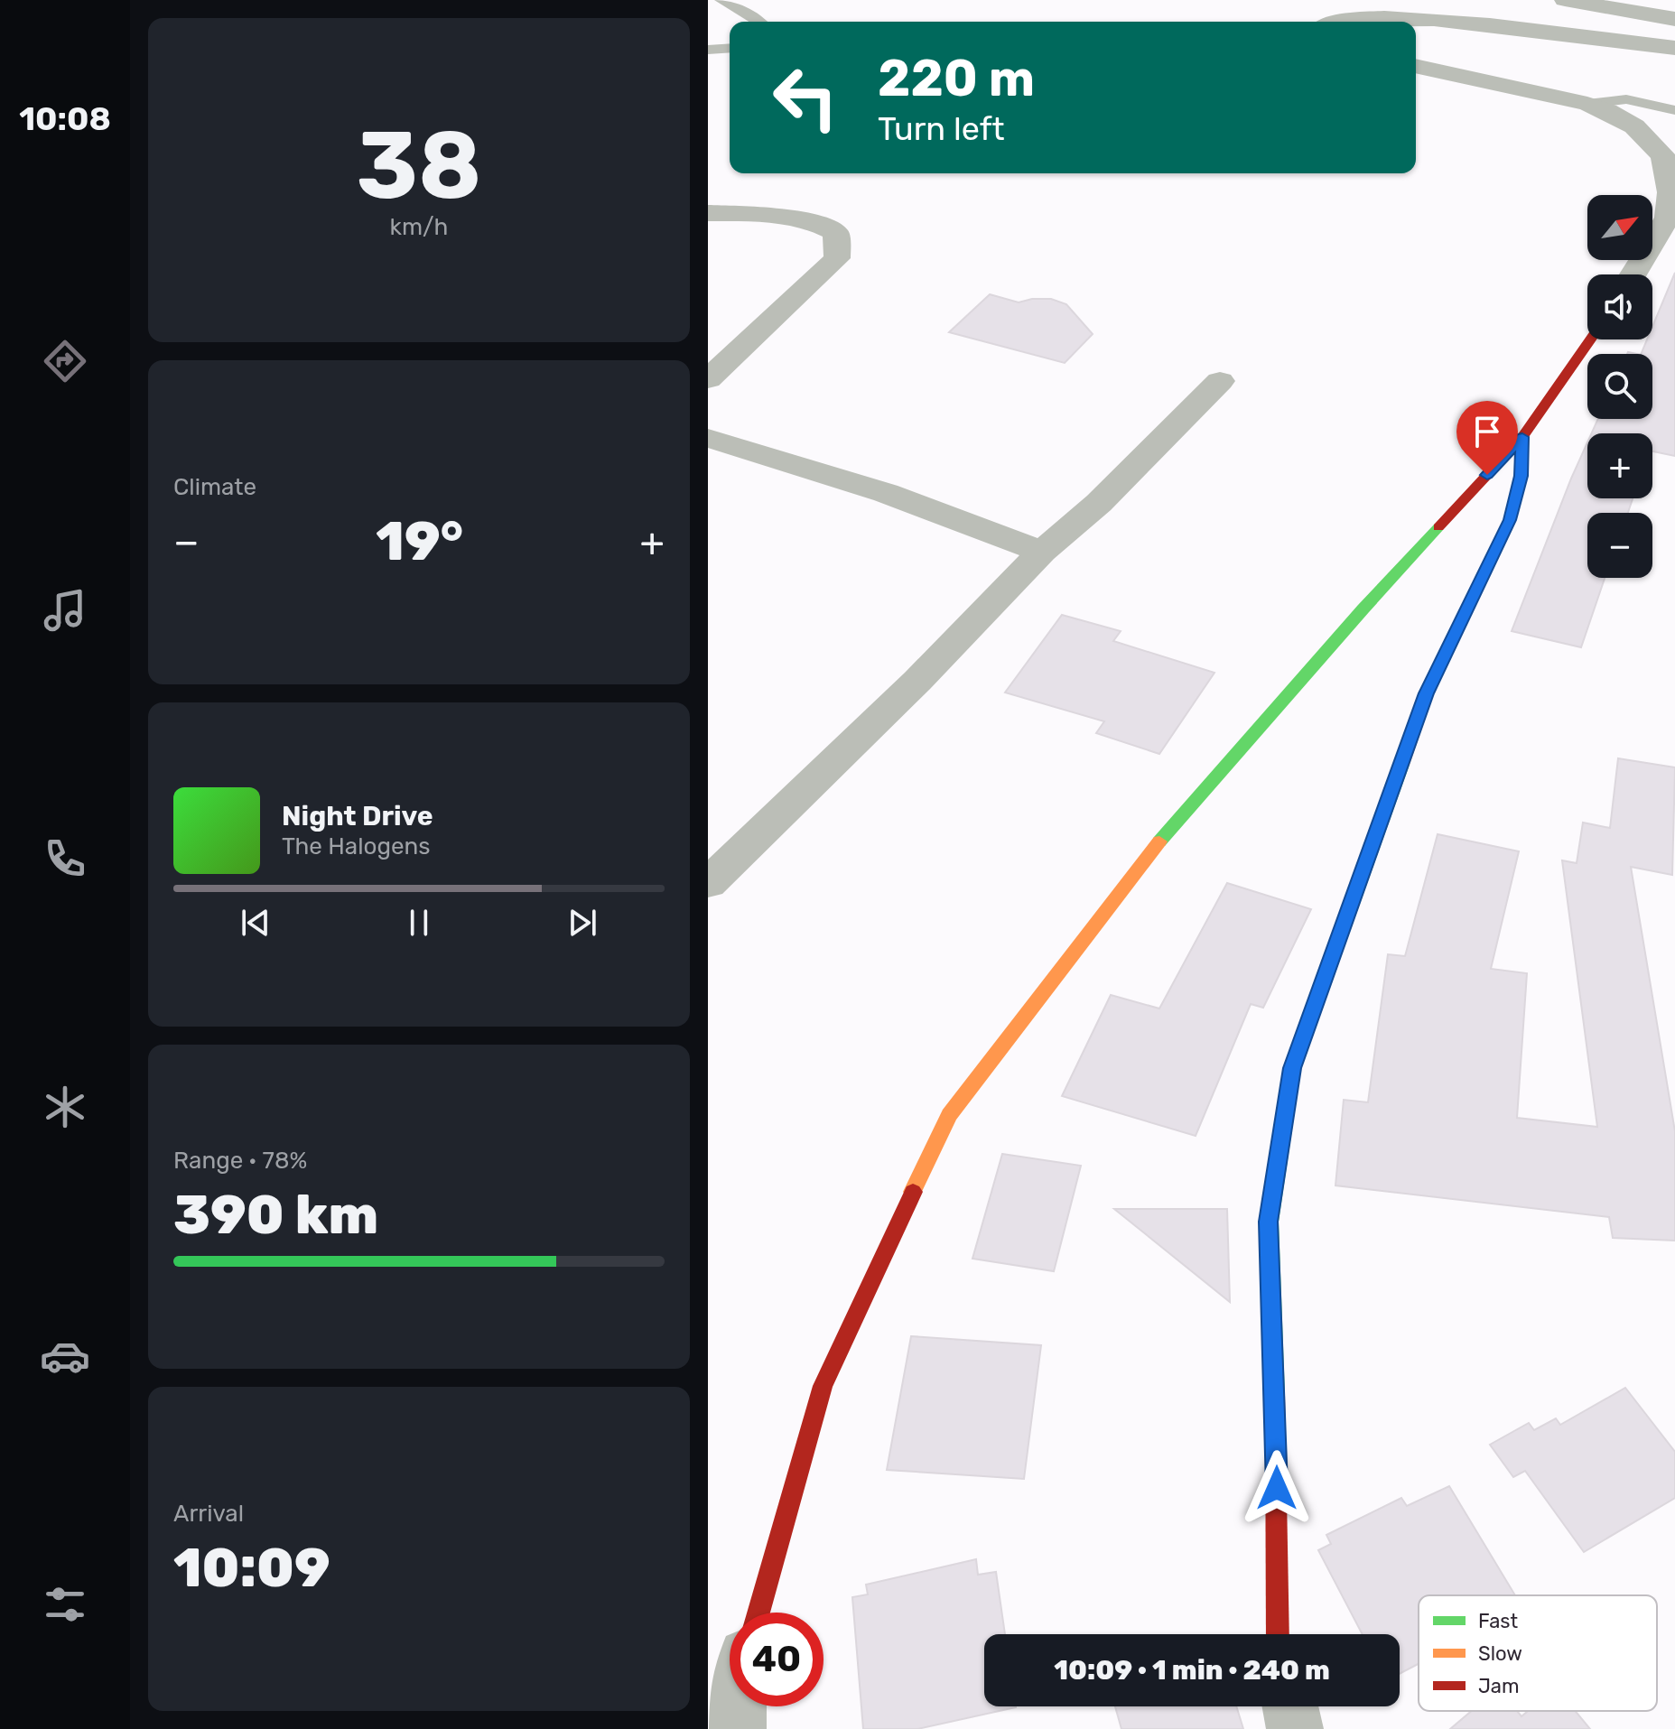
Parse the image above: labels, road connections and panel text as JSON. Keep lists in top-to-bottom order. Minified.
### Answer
{"legend":["Fast","Slow","Jam"],"north":"top right","page":{"tabs":"10:08","tile":[["38","km/h"],"Climate",["Range · 78%","390 km"],["Arrival","10:09"]],"turn":["220 m","Turn left"],"map_buttons":["+","−"],"heat":["−","19°","+"],"song":["Night Drive","The Halogens"],"limit":"40","trip":"10:09 · 1 min · 240 m"}}
